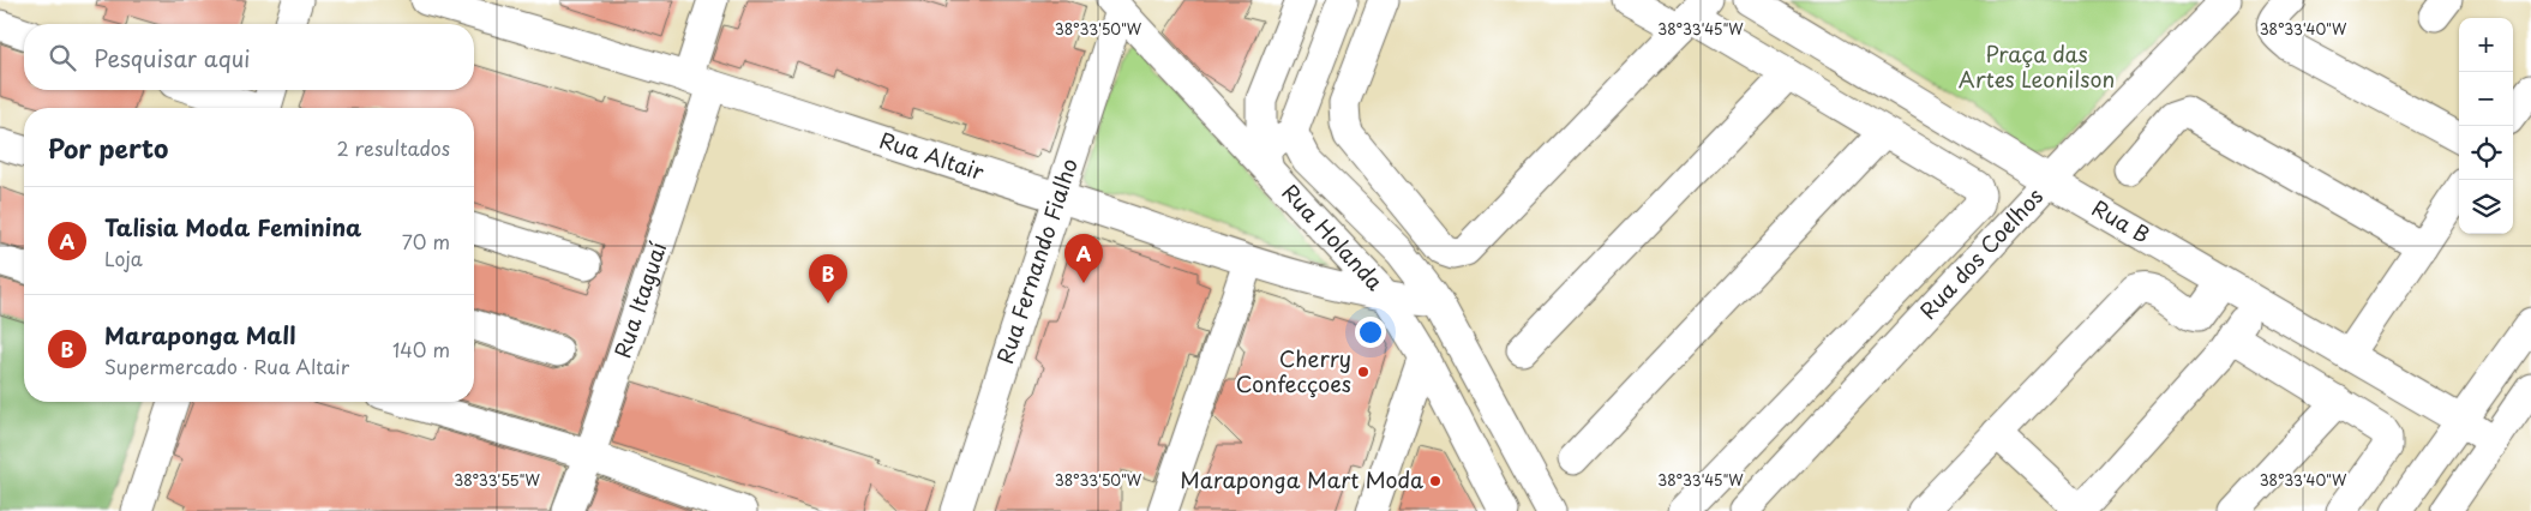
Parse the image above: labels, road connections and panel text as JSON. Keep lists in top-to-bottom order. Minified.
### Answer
{"streets":{"street":["Rua Altair","Rua B","Rua Holanda","Rua dos Coelhos","Rua Fernando Fialho","Rua Itaguaí"]},"crossings":[["Rua Altair","Rua Holanda"],["Rua Altair","Rua Fernando Fialho"],["Rua Altair","Rua Itaguaí"],["Rua B","Rua dos Coelhos"],["Rua Holanda","Rua Fernando Fialho"]],"parks":["Praça das Artes Leonilson"],"places":["Cherry Confecçoes","Maraponga Mart Moda"],"page":{"map_buttons":["+","−"],"search":"Pesquisar aqui","heading":["Por perto","2 resultados"],"list":[{"mark":"A","name":"Talisia Moda Feminina","note":"Loja","value":"70 m"},{"mark":"B","name":"Maraponga Mall","note":"Supermercado · Rua Altair","value":"140 m"}],"pins":["A","B"]},"coordinates":["38°33'50\"W","38°33'45\"W","38°33'40\"W","38°33'55\"W"]}
